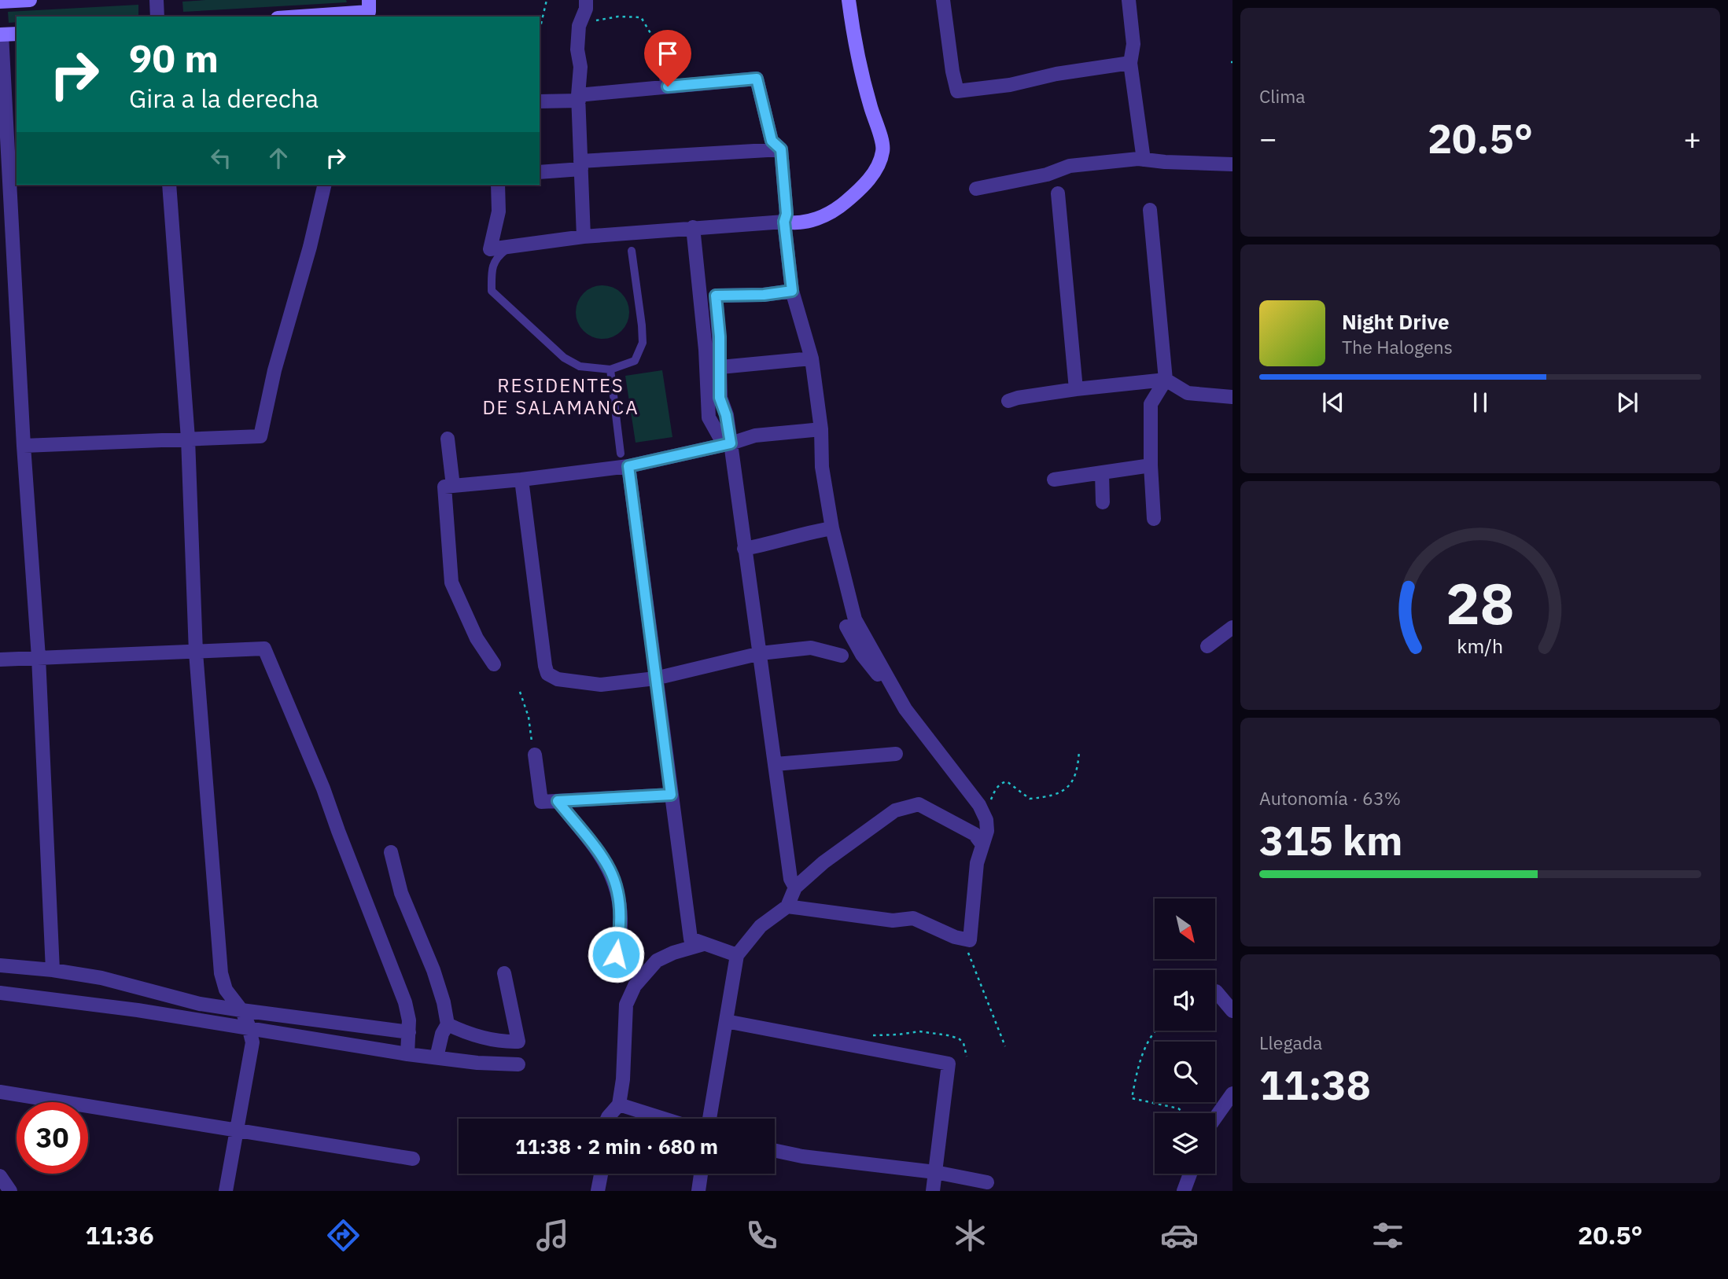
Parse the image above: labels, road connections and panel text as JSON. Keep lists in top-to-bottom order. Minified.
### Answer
{"districts":["RESIDENTES DE SALAMANCA"],"north":"bottom right","page":{"tile":["Clima",["Autonomía · 63%","315 km"],["Llegada","11:38"]],"turn":["90 m","Gira a la derecha"],"heat":["−","20.5°","+"],"song":["Night Drive","The Halogens"],"limit":"30","trip":"11:38 · 2 min · 680 m","tabs":["11:36","20.5°"],"gauge":["28","km/h"]}}
